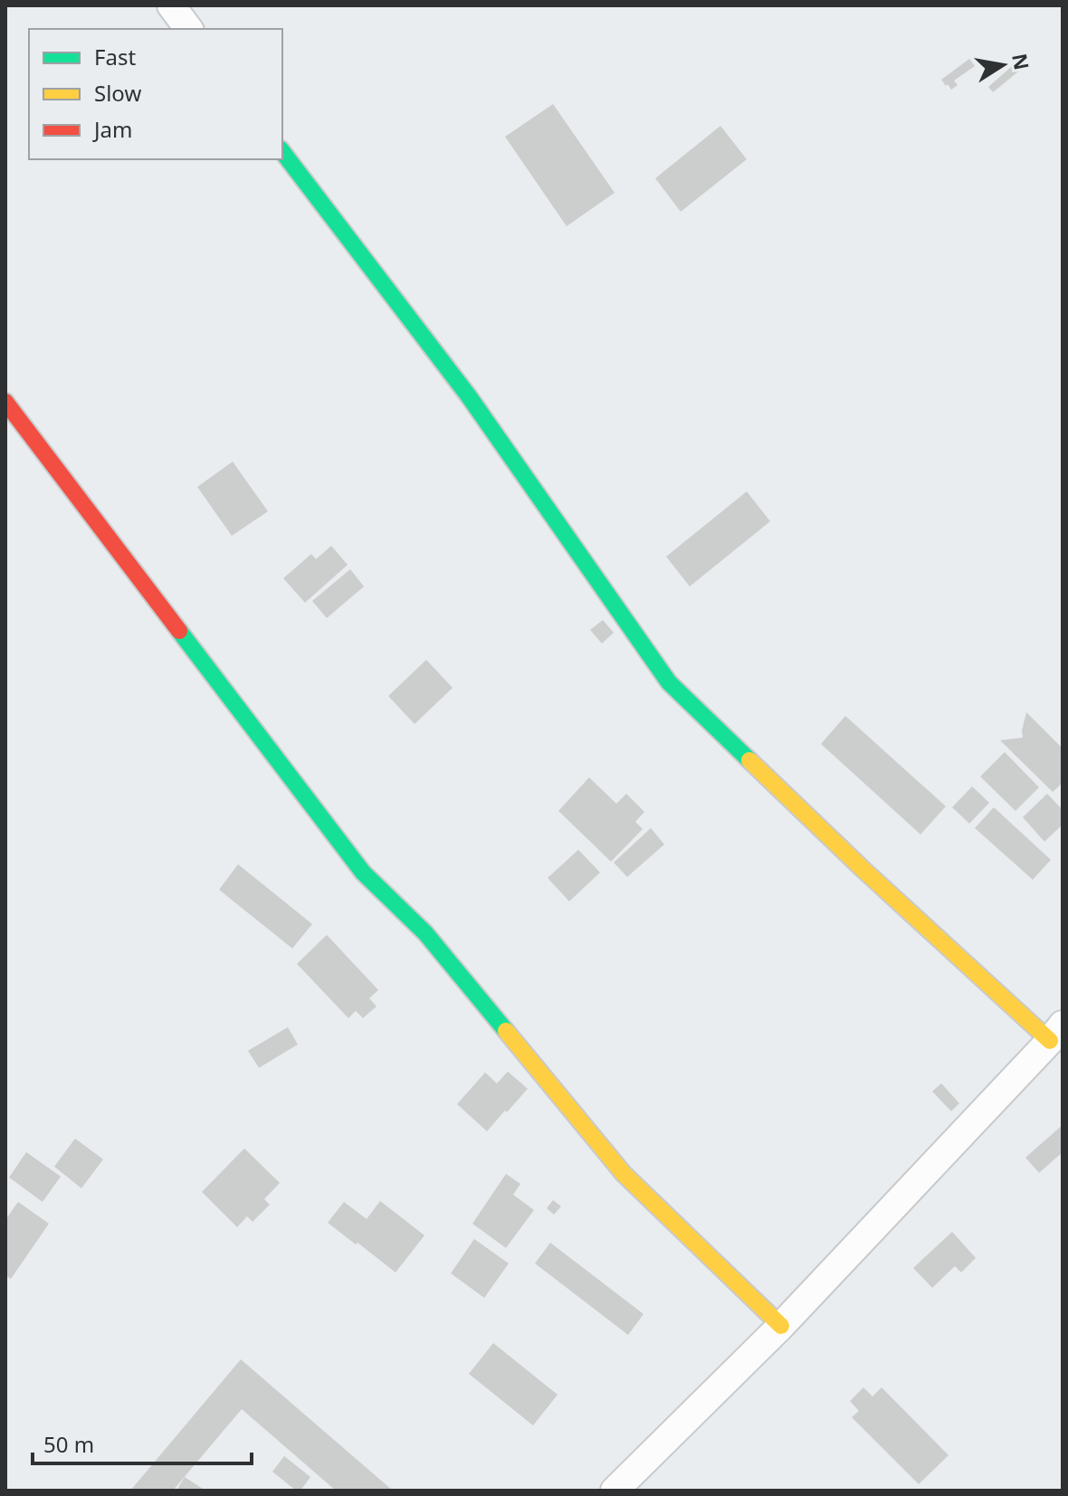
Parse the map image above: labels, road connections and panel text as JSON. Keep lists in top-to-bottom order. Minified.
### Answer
{"legend":["Fast","Slow","Jam"],"scale_bar":"50 m","north":"right"}
